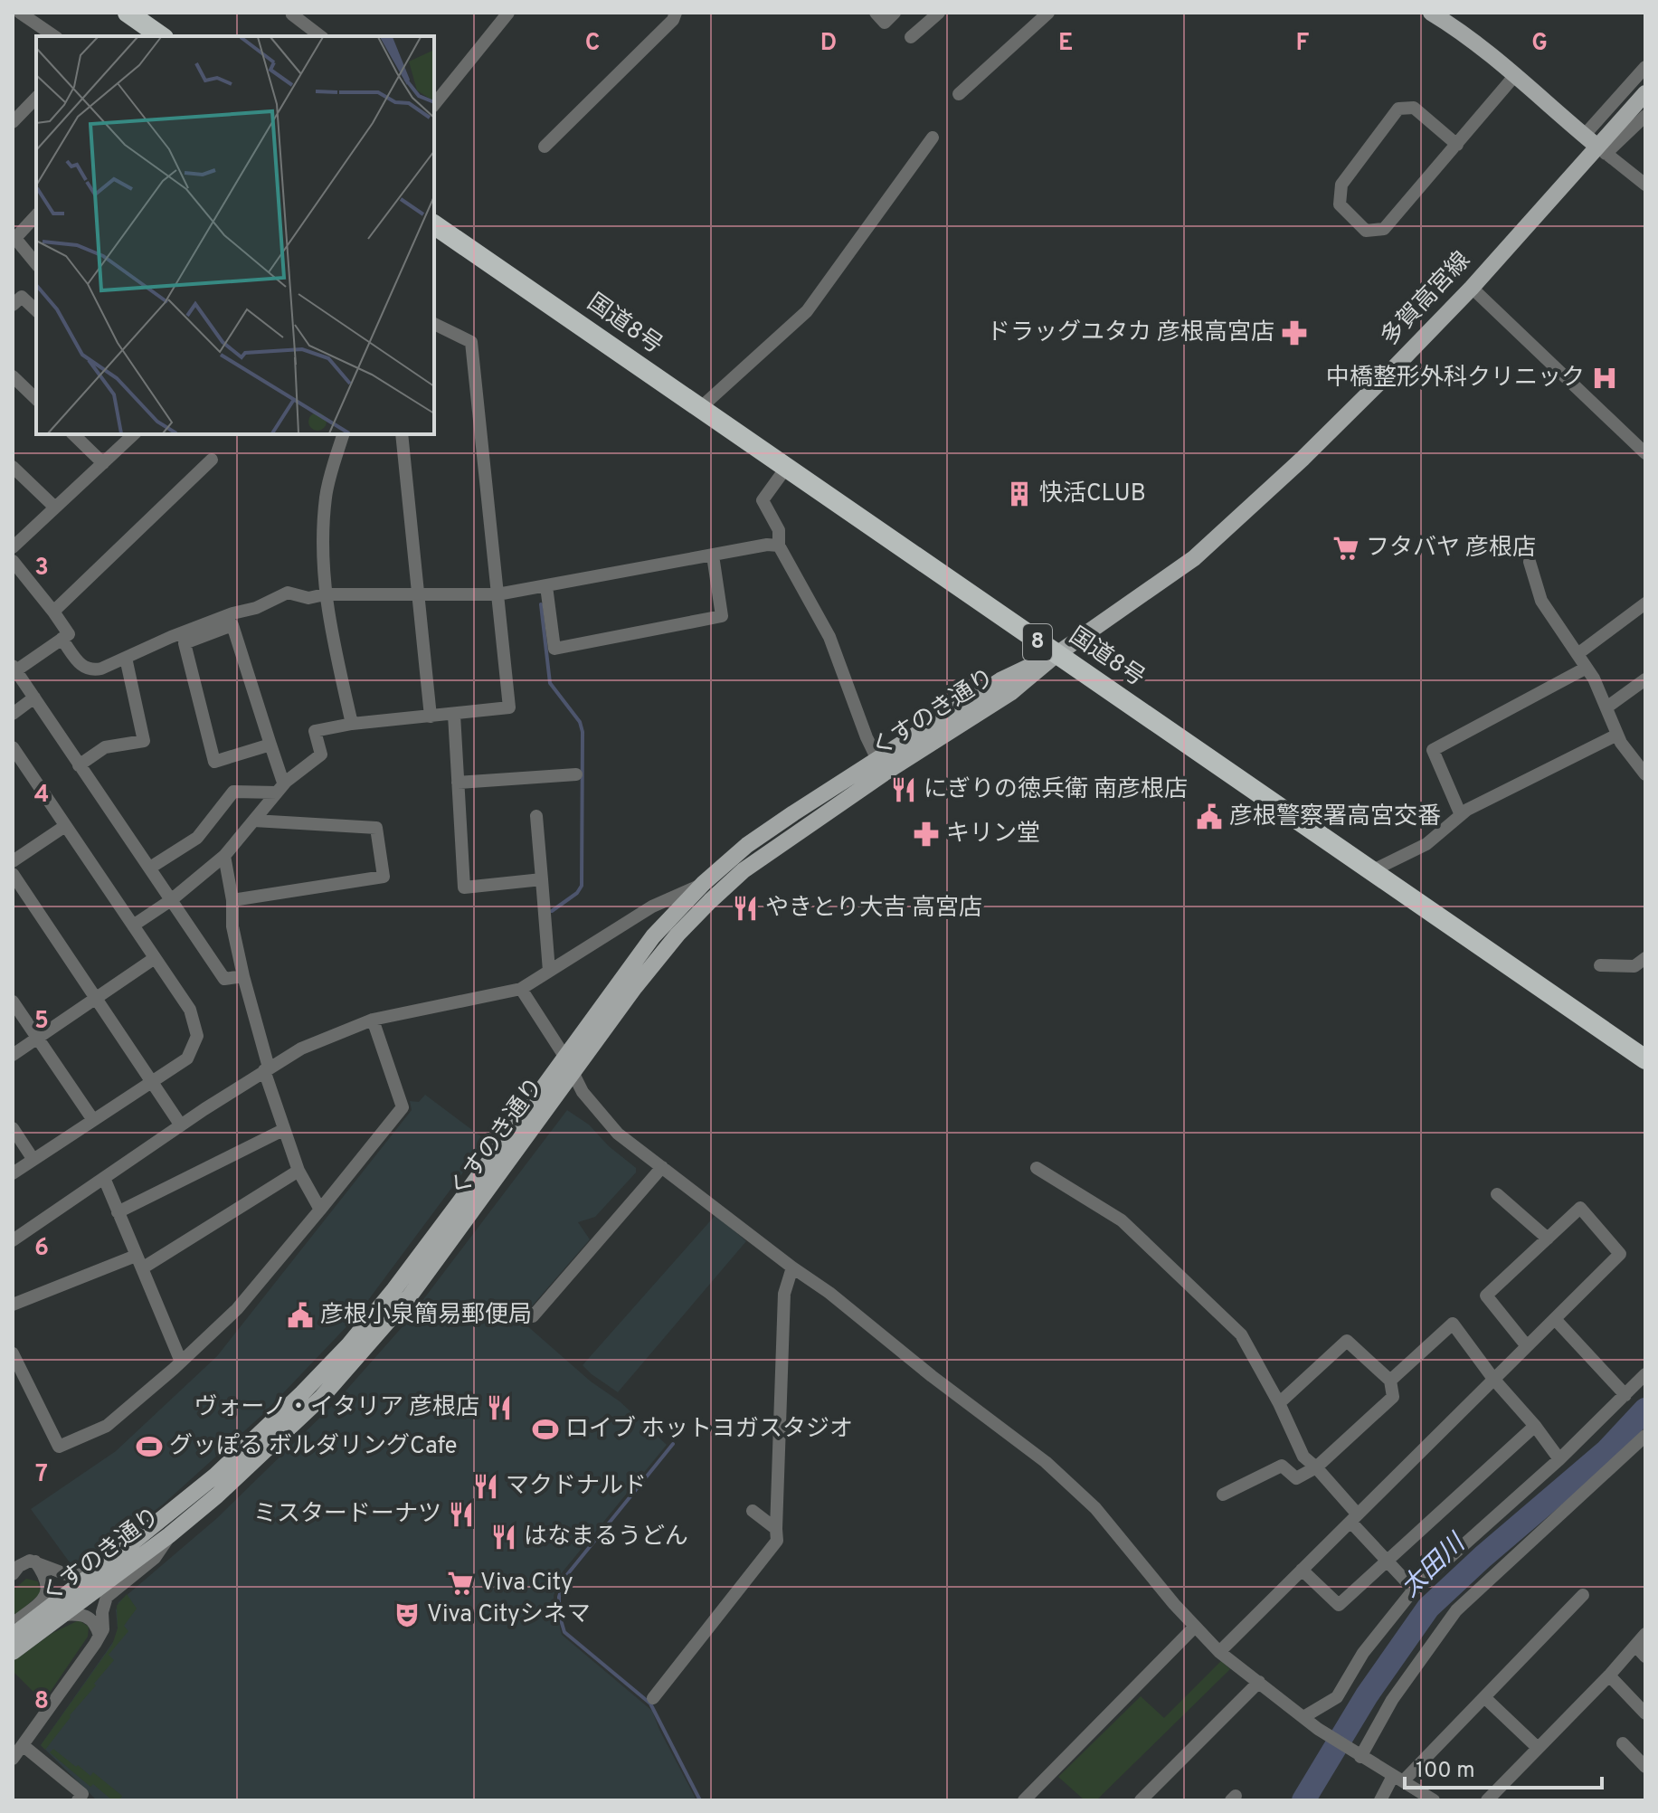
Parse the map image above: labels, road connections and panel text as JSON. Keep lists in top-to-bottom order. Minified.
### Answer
{"streets":{"highway":["国道8号","8"],"main road":["多賀高宮線","くすのき通り"]},"crossings":[["多賀高宮線","国道8号"],["多賀高宮線","くすのき通り"],["国道8号","くすのき通り"]],"water":["太田川"],"places":{"pharmacy":["ドラッグユタカ 彦根高宮店","キリン堂"],"hospital":["中橋整形外科クリニック"],"building":["快活CLUB"],"supermarket":["フタバヤ 彦根店","Viva City"],"restaurant":["にぎりの徳兵衛 南彦根店","やきとり大吉 高宮店","ヴォーノ・イタリア 彦根店","マクドナルド","ミスタードーナツ","はなまるうどん"],"public building":["彦根警察署高宮交番","彦根小泉簡易郵便局"],"sports":["ロイブ ホットヨガスタジオ","グッぽる ボルダリングCafe"],"theatre":["Viva Cityシネマ"]},"scale_bar":"100 m","grid":{"columns":["C","D","E","F","G"],"rows":["3","4","5","6","7","8"]}}
